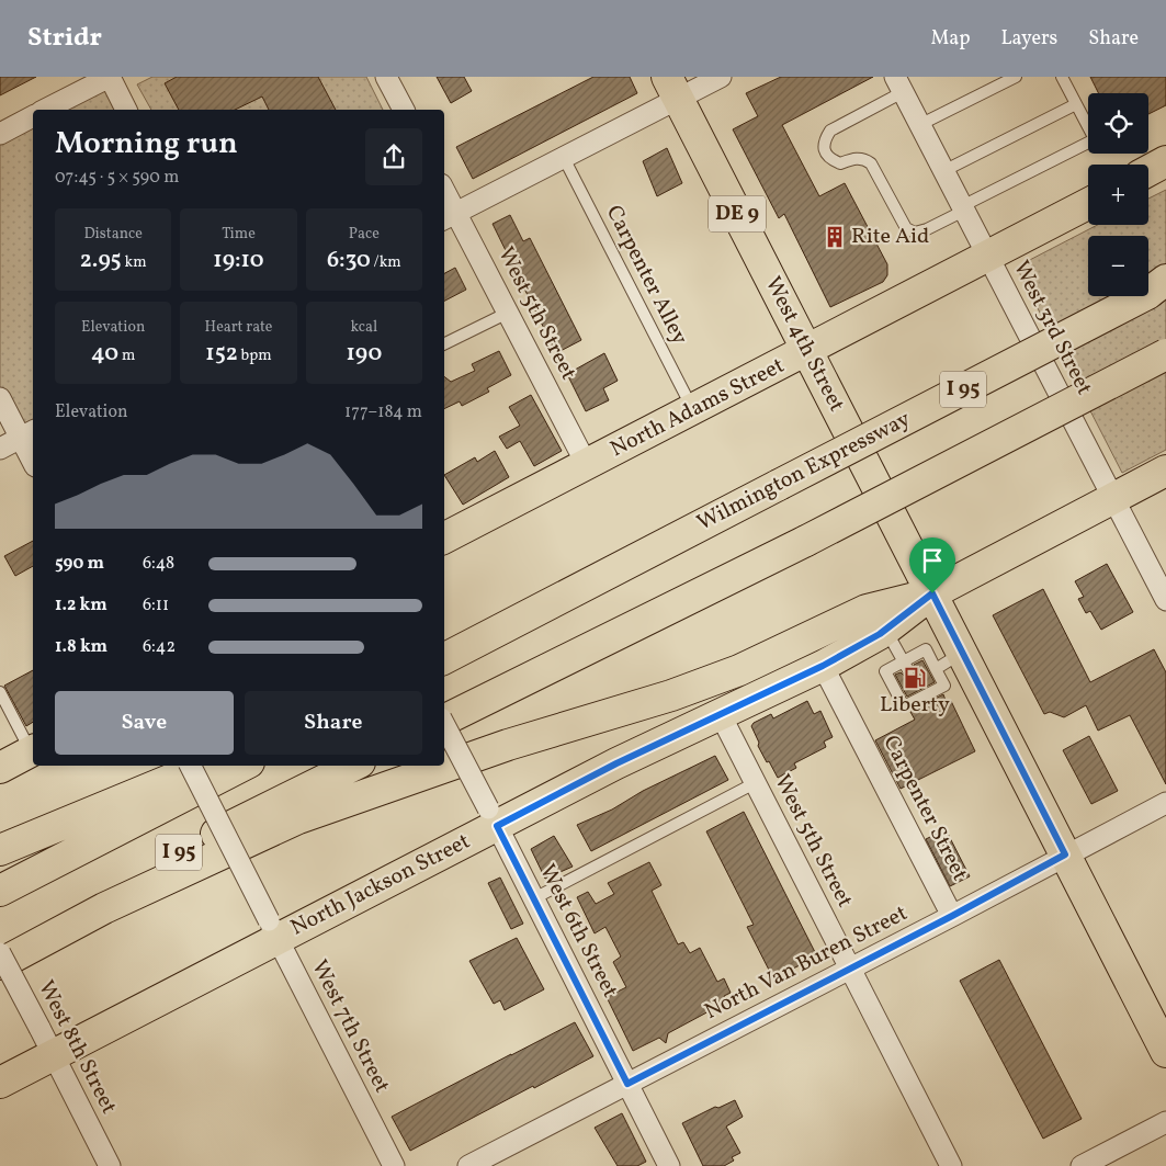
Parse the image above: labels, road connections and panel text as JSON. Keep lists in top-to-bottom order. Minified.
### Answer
{"streets":{"main road":["DE 9","West 4th Street","I 95","North Adams Street","Wilmington Expressway","North Jackson Street"],"street":["West 5th Street","West 3rd Street","Carpenter Street","West 6th Street","North Van Buren Street","West 7th Street","West 8th Street"],"lane":["Carpenter Alley"]},"crossings":[["Carpenter Alley","North Adams Street"],["West 5th Street","North Adams Street"],["West 5th Street","North Jackson Street"],["West 5th Street","North Van Buren Street"],["West 3rd Street","North Adams Street"],["West 3rd Street","North Jackson Street"],["West 4th Street","North Adams Street"],["West 4th Street","North Jackson Street"],["West 4th Street","North Van Buren Street"],["Carpenter Street","North Jackson Street"],["Carpenter Street","North Van Buren Street"],["North Jackson Street","West 6th Street"],["North Jackson Street","West 7th Street"],["North Jackson Street","West 8th Street"],["West 6th Street","North Van Buren Street"]],"places":{"building":["Rite Aid"],"fuel station":["Liberty"]},"page":{"header":"Stridr","nav":["Map","Layers","Share"],"map_buttons":["+","−"],"heading":["Morning run","07:45 · 5 × 590 m"],"stats":[["Distance","2.95 km"],["Time","19:10"],["Pace","6:30 /km"],["Elevation","40 m"],["Heart rate","152 bpm"],["kcal","190"]],"chart":["Elevation","177–184 m"],"list":[{"name":"590 m","note":"6:48"},{"name":"1.2 km","note":"6:11"},{"name":"1.8 km","note":"6:42"}],"buttons":["Save","Share"]}}
